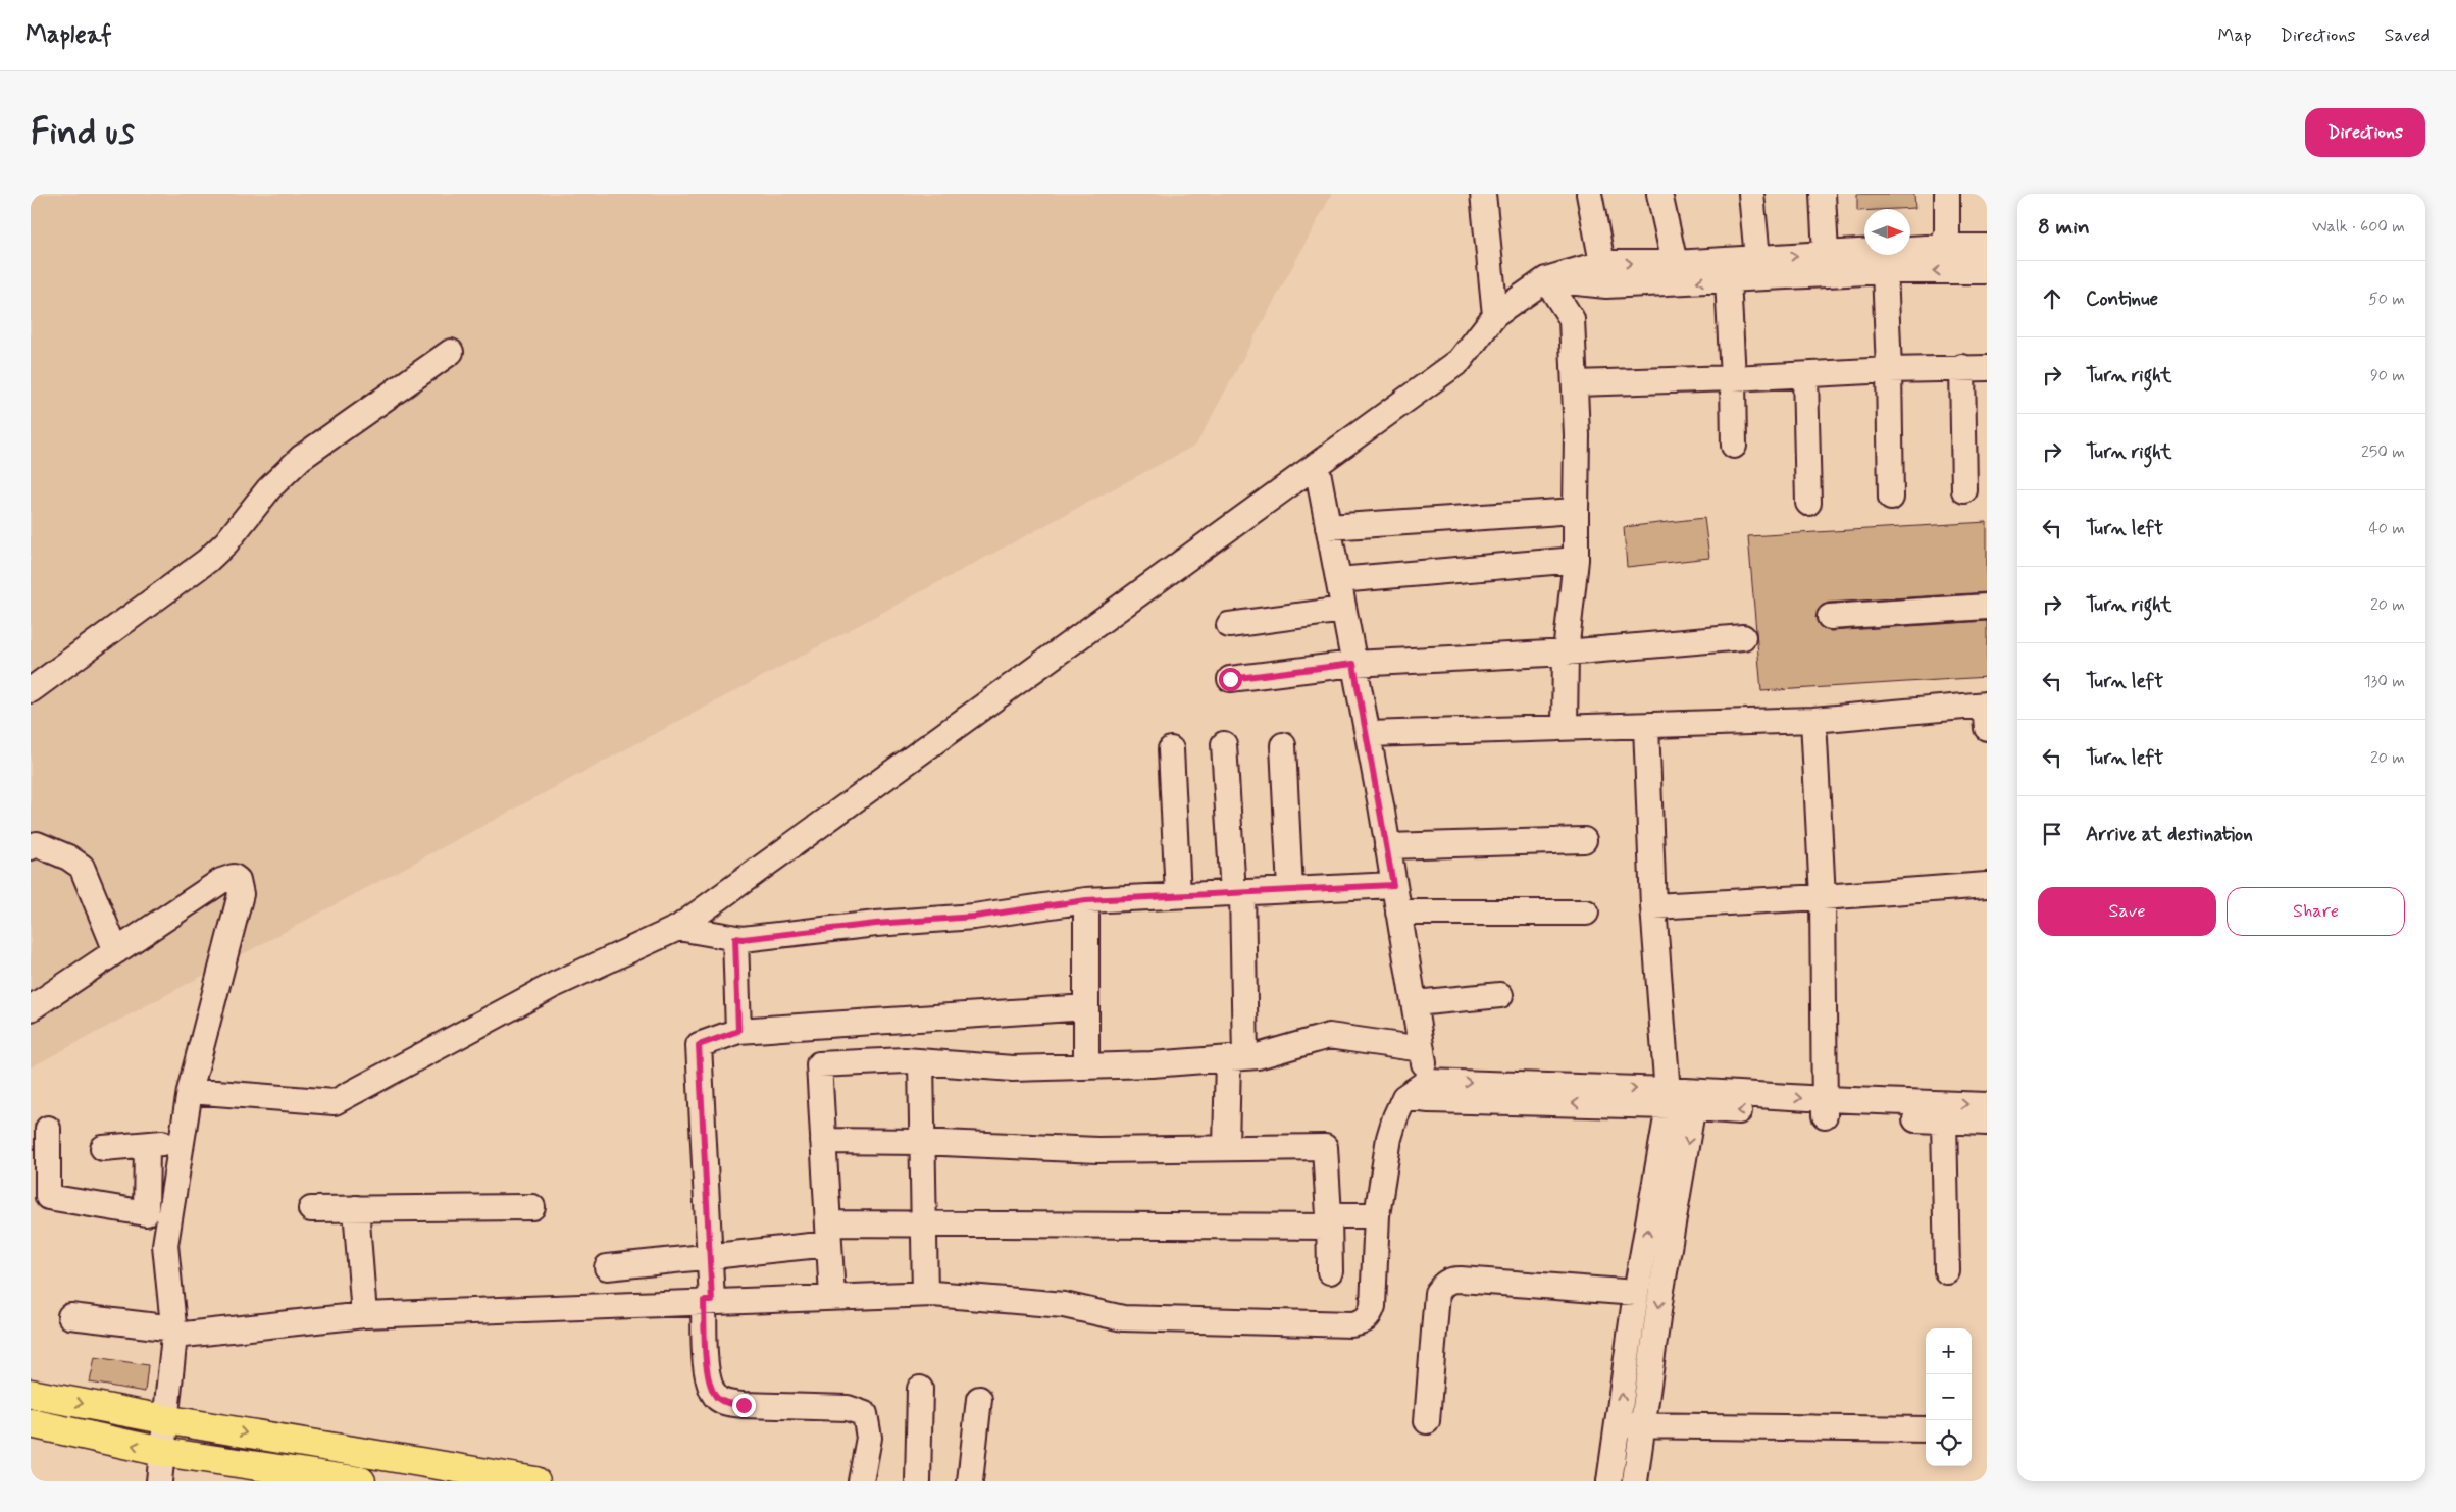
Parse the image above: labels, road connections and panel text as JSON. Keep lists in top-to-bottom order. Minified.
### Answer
{"north":"right","page":{"header":"Mapleaf","nav":["Map","Directions","Saved"],"buttons":["Directions",["Save","Share"]],"title":"Find us","heading":["8 min","Walk · 600 m"],"list":[["Continue","50 m"],["Turn right","90 m"],["Turn right","250 m"],["Turn left","40 m"],["Turn right","20 m"],["Turn left","130 m"],["Turn left","20 m"],"Arrive at destination"],"map_buttons":["+","−"]}}
